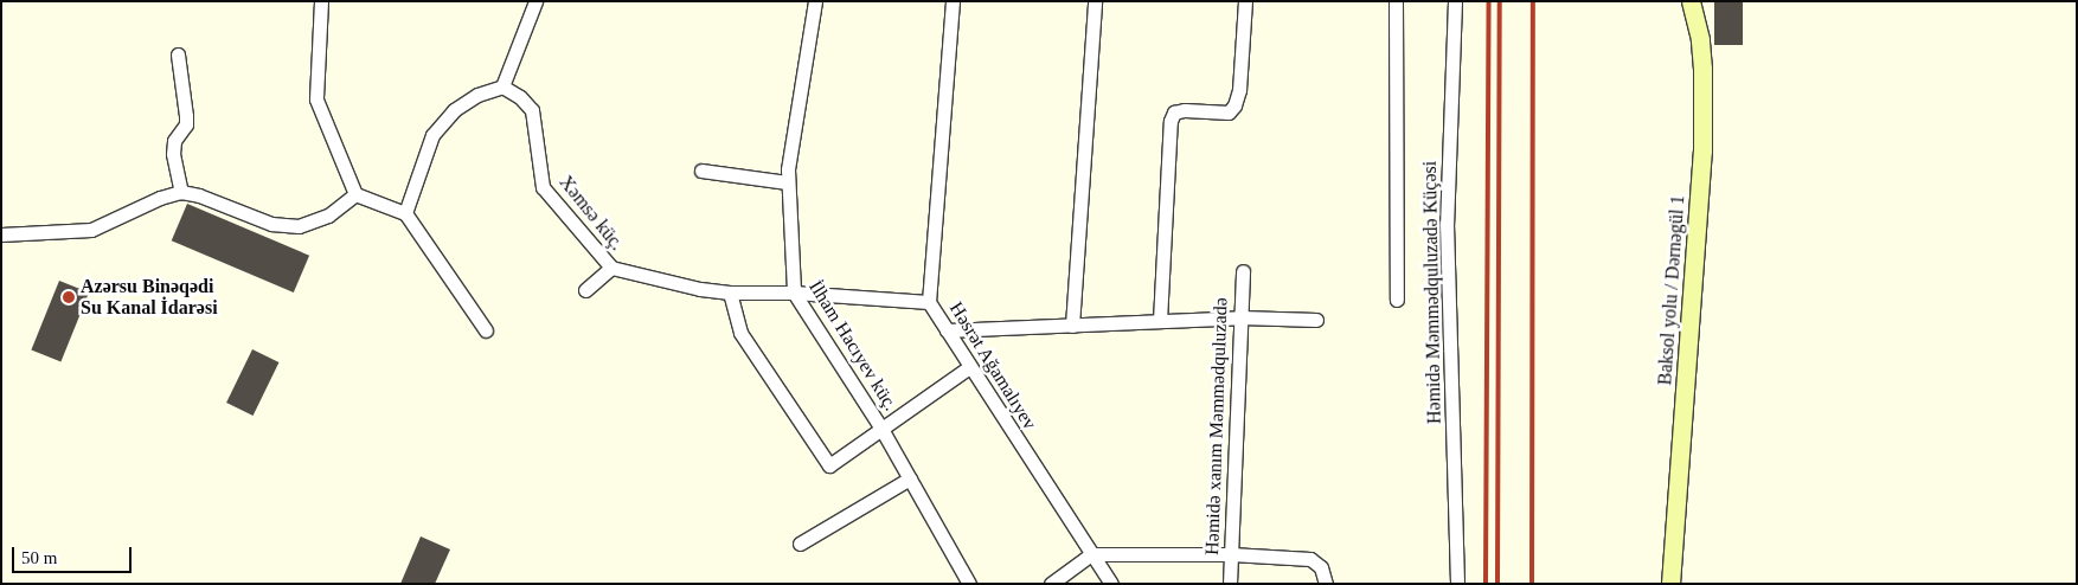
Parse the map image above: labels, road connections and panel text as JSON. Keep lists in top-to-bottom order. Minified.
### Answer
{"streets":{"main road":["Baksol yolu / Dərnəgül 1"],"street":["Xəmsə küç.","Həmidə Məmmədquluzadə Küçəsi","İlham Hacıyev küç.","Həsrət Ağamalıyev","Həmidə xanım Məmmədquluzadə"]},"crossings":[["Xəmsə küç.","İlham Hacıyev küç."],["Xəmsə küç.","Həsrət Ağamalıyev"]],"places":["Azərsu Binəqədi Su Kanal İdarəsi"],"scale_bar":"50 m"}
